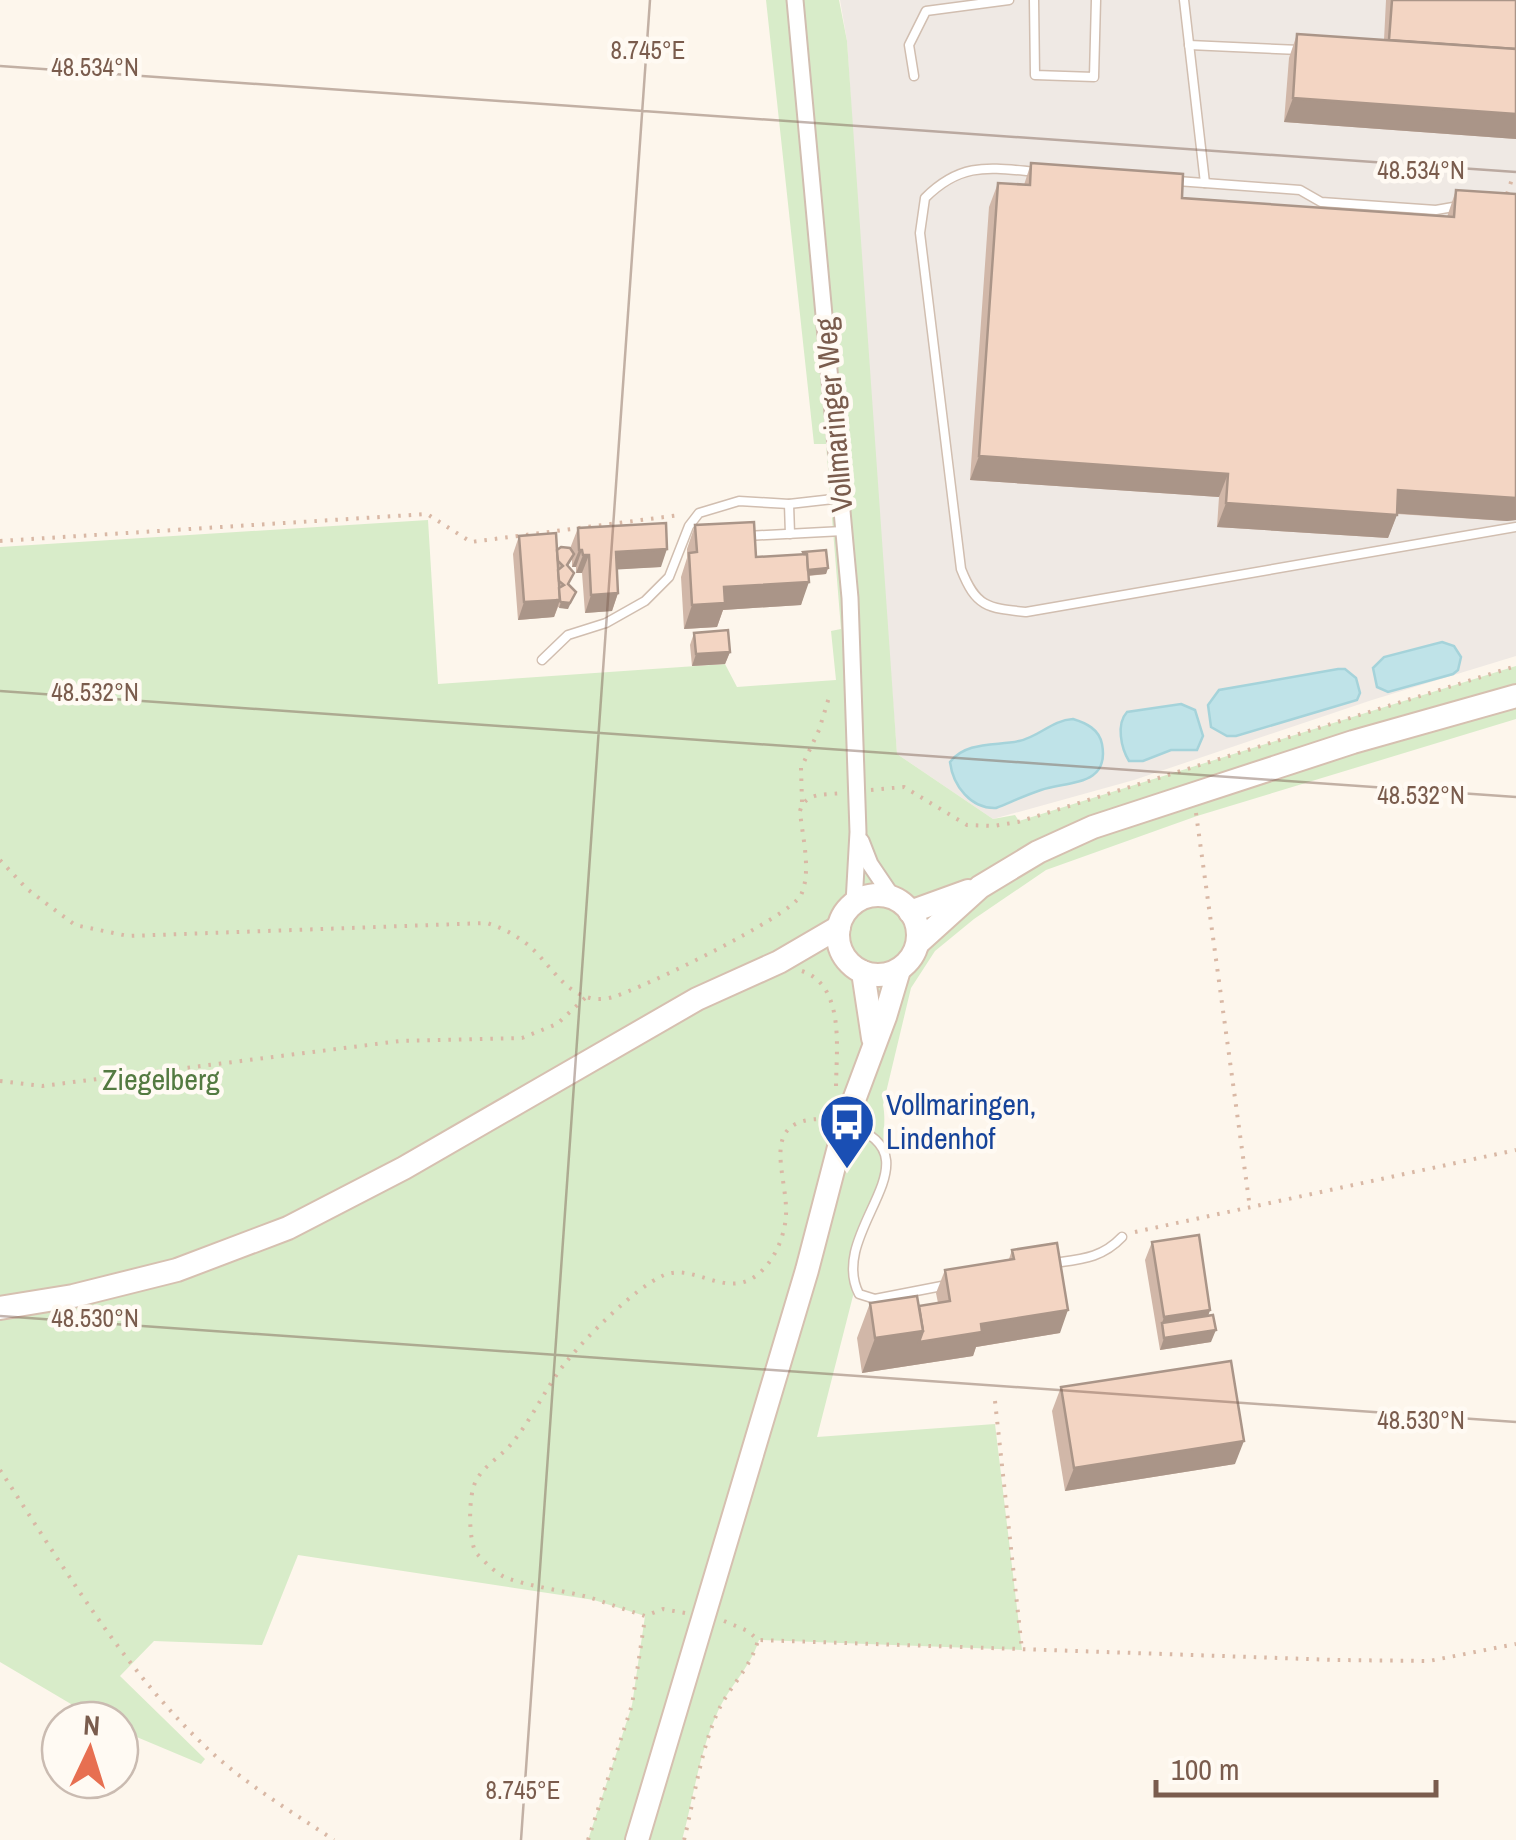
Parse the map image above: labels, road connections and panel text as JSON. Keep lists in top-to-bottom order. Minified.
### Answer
{"streets":{"street":["Vollmaringer Weg"]},"parks":["Ziegelberg"],"places":{"bus stop":["Vollmaringen, Lindenhof"]},"scale_bar":"100 m","north":"top","coordinates":["8.745°E","48.534°N","48.532°N","48.530°N"]}
